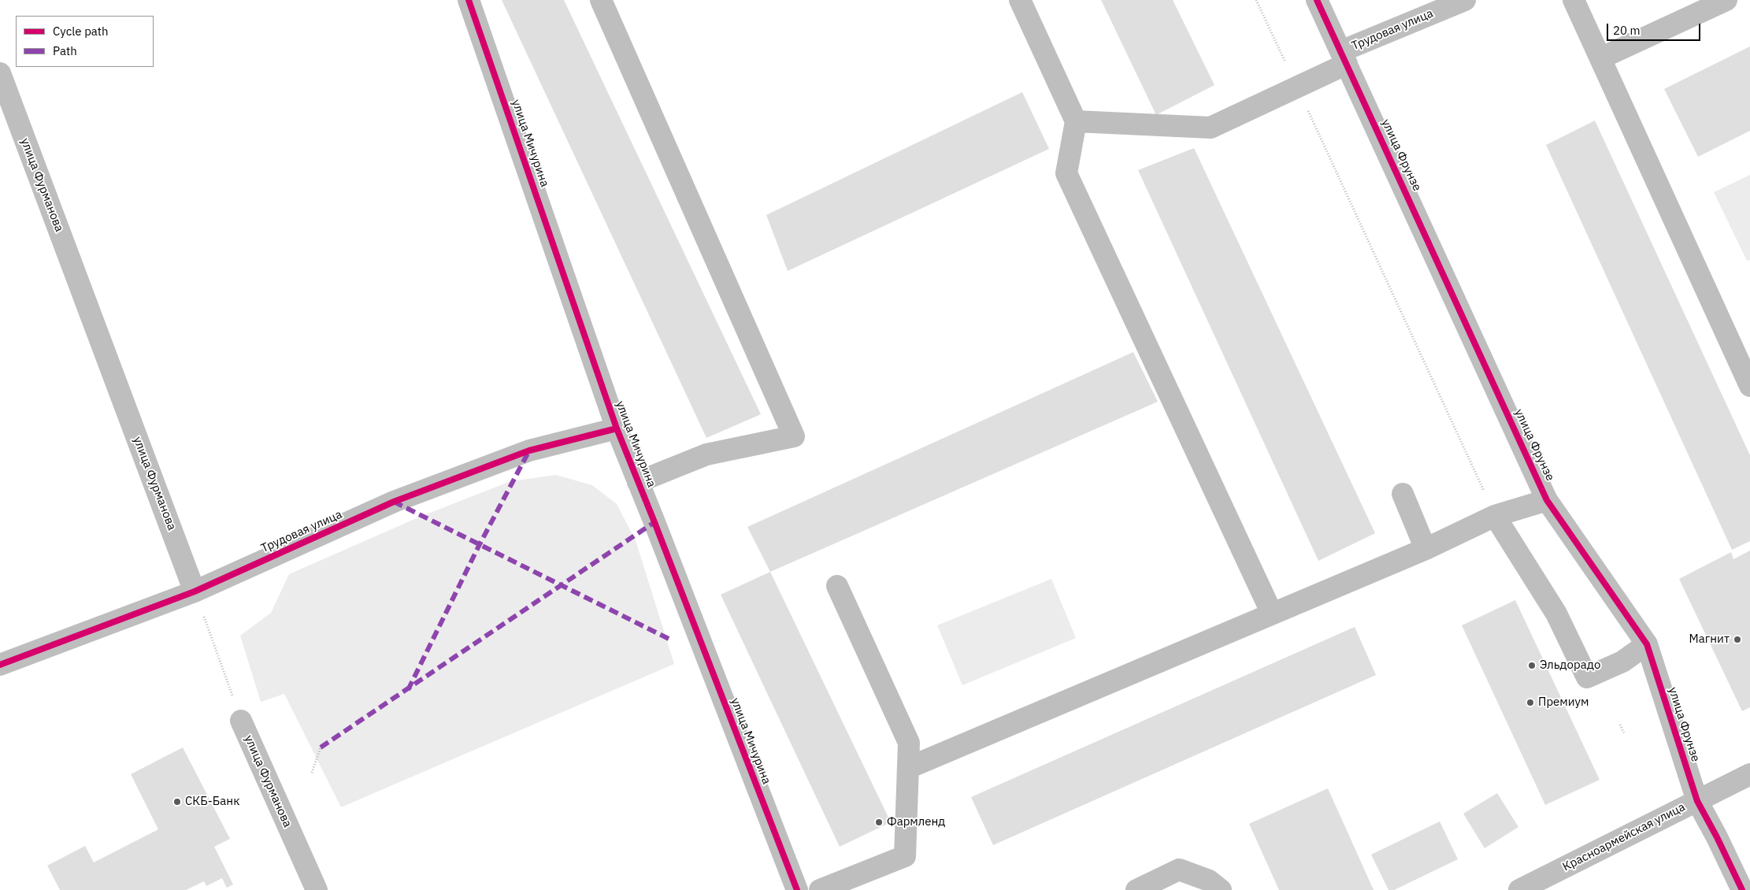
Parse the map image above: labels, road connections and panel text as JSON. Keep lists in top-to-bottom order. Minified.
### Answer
{"streets":{"street":["Трудовая улица","улица Мичурина","улица Фрунзе","улица Фурманова","Красноармейская улица"]},"crossings":[["Трудовая улица","улица Мичурина"],["Трудовая улица","улица Фрунзе"],["Трудовая улица","улица Фурманова"],["улица Фрунзе","Красноармейская улица"]],"places":["Магнит","Эльдорадо","Премиум","СКБ-Банк","Фармленд"],"legend":["Cycle path","Path"],"scale_bar":"20 m"}
